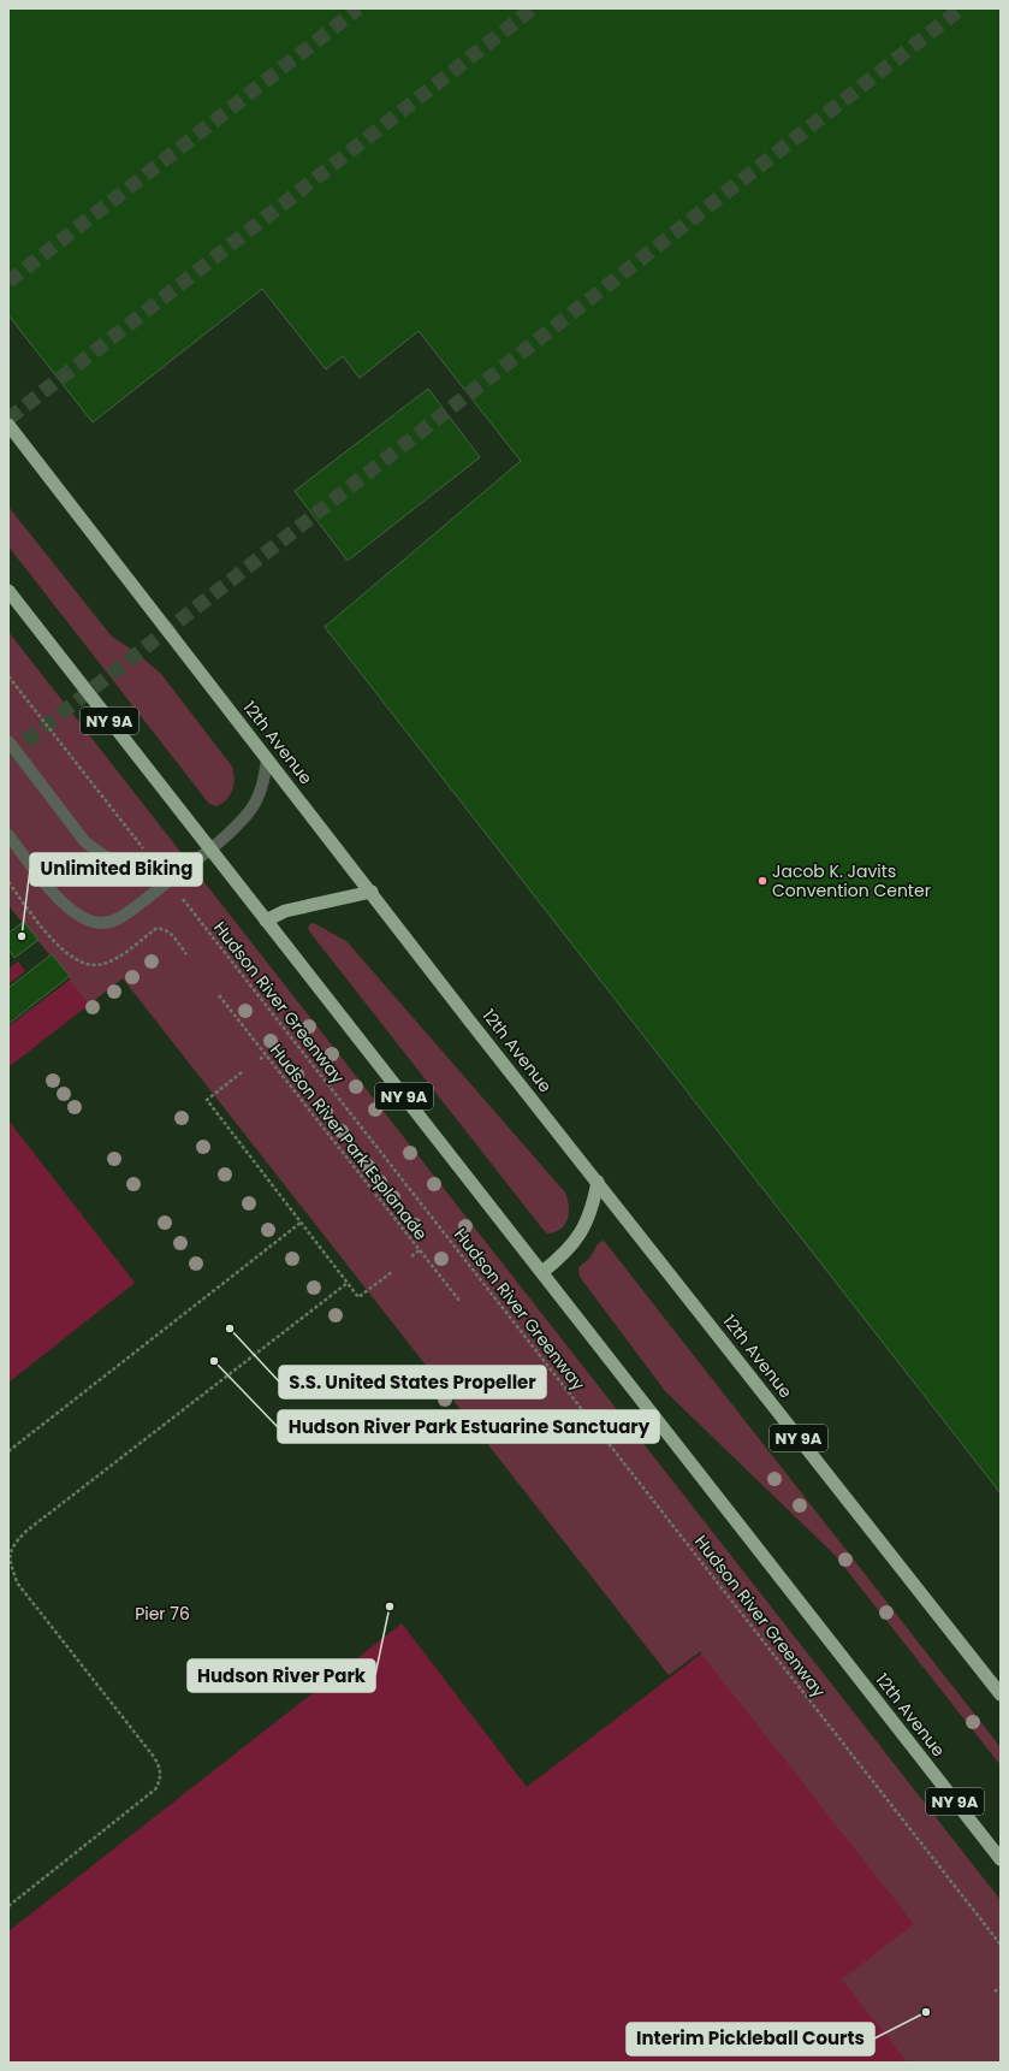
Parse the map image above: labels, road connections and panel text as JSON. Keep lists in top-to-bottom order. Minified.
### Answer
{"streets":{"highway":["NY 9A","12th Avenue"],"path":["Hudson River Greenway","Hudson River Park Esplanade"]},"parks":["Pier 76"],"places":["Jacob K. Javits Convention Center","Unlimited Biking","S.S. United States Propeller","Hudson River Park Estuarine Sanctuary","Hudson River Park","Interim Pickleball Courts"]}
